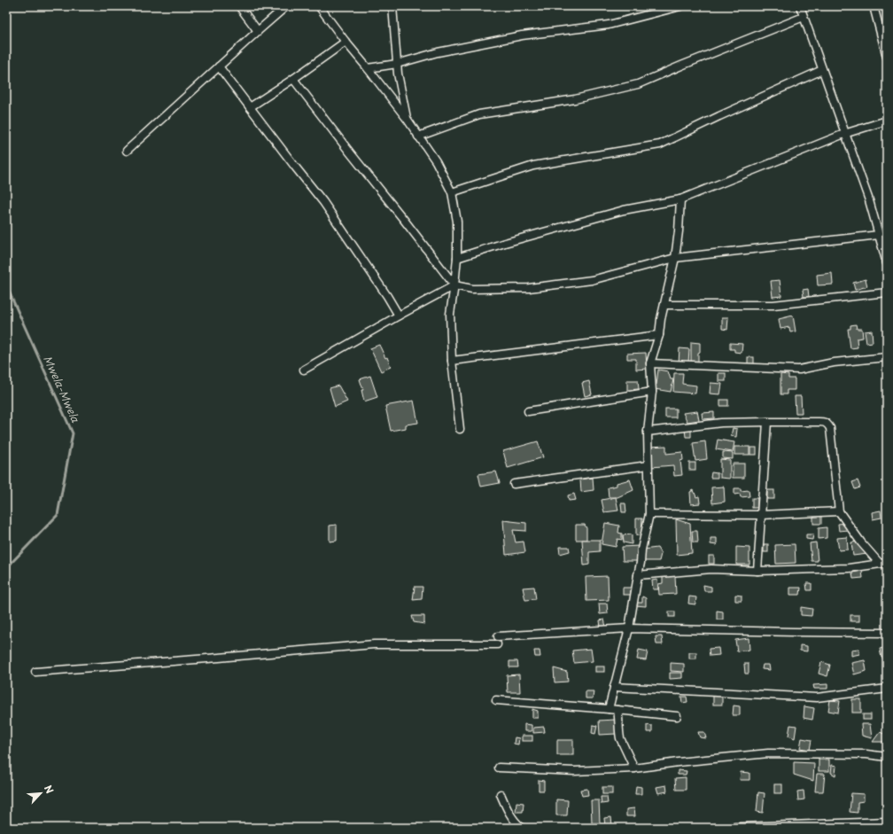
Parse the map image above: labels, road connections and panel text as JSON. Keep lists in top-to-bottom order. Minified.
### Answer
{"water":["Mwela-Mwela"],"north":"top right"}
